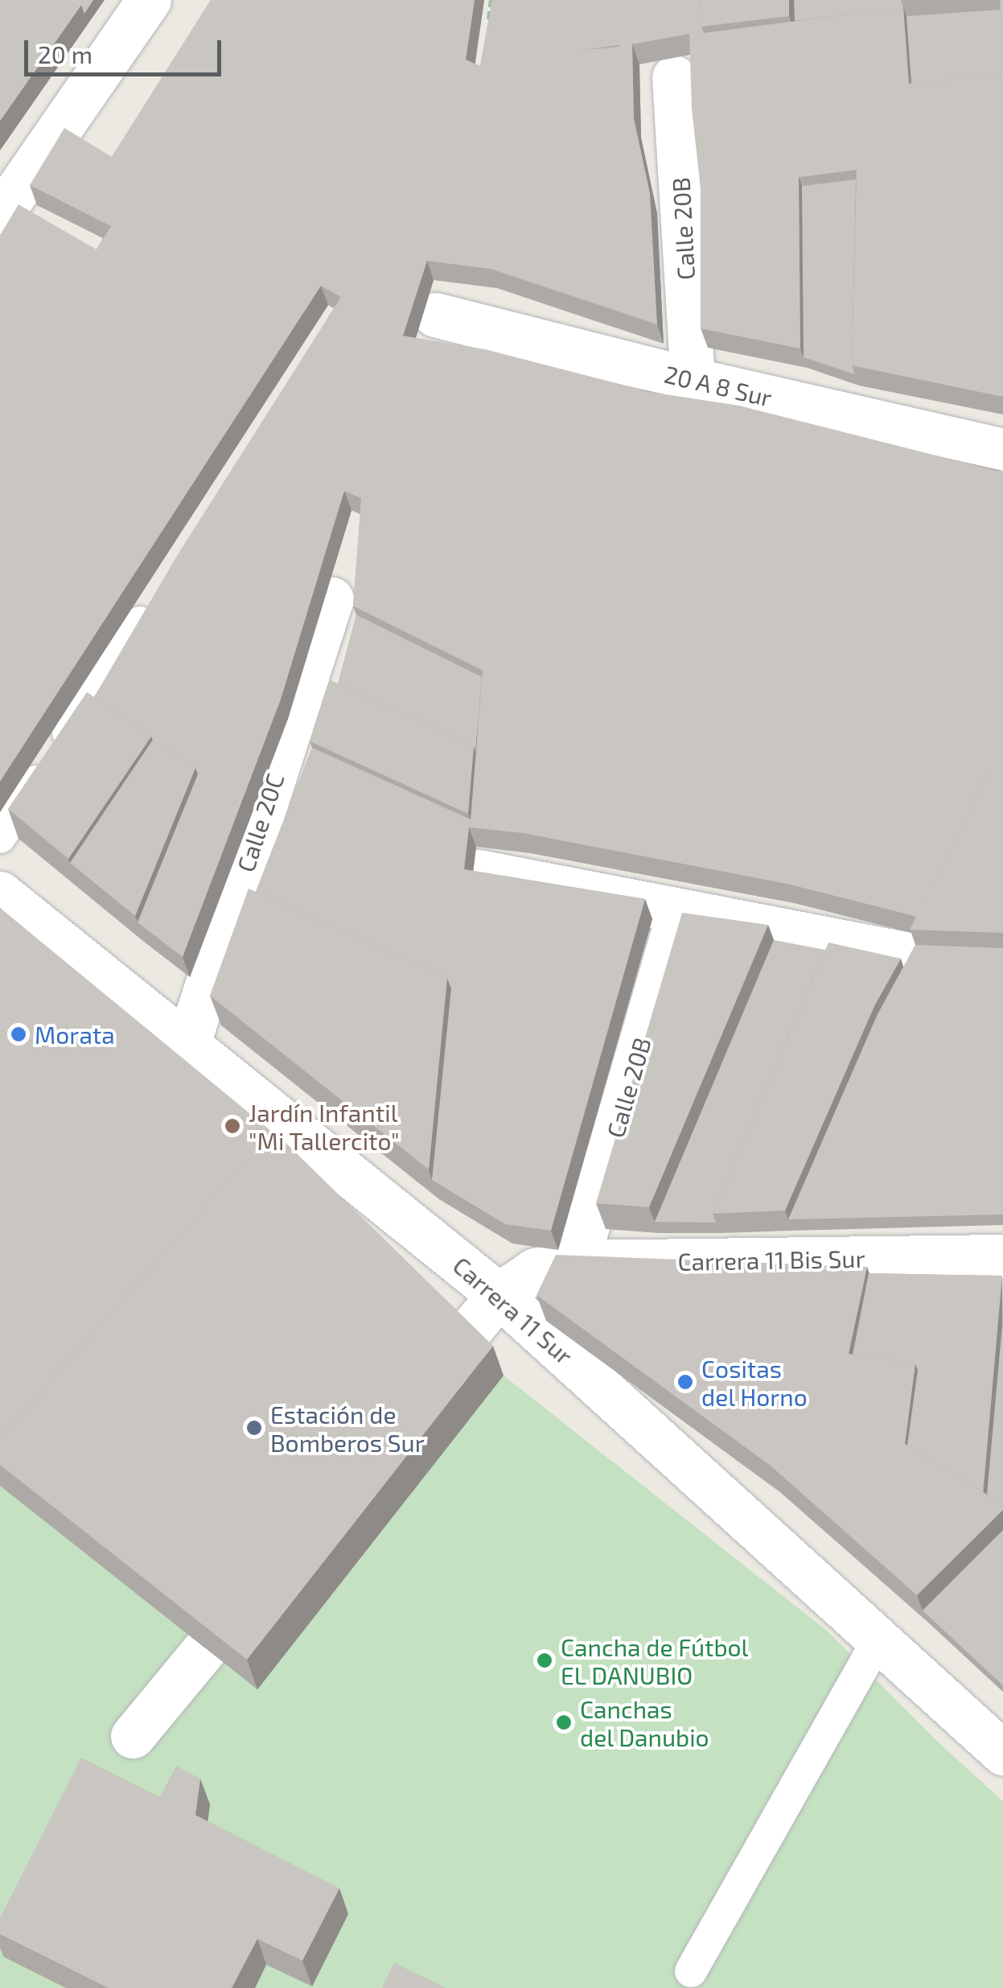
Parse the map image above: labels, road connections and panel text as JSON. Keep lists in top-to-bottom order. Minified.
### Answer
{"streets":{"street":["Calle 20B","20 A 8 Sur","Calle 20C","Carrera 11 Bis Sur","Carrera 11 Sur"]},"crossings":[["Calle 20B","20 A 8 Sur"],["Calle 20B","Carrera 11 Bis Sur"],["Calle 20C","Carrera 11 Sur"],["Carrera 11 Bis Sur","Carrera 11 Sur"]],"places":["Morata","Jardín Infantil \"Mi Tallercito\"","Cositas del Horno","Estación de Bomberos Sur","Cancha de Fútbol EL DANUBIO","Canchas del Danubio"],"scale_bar":"20 m"}
